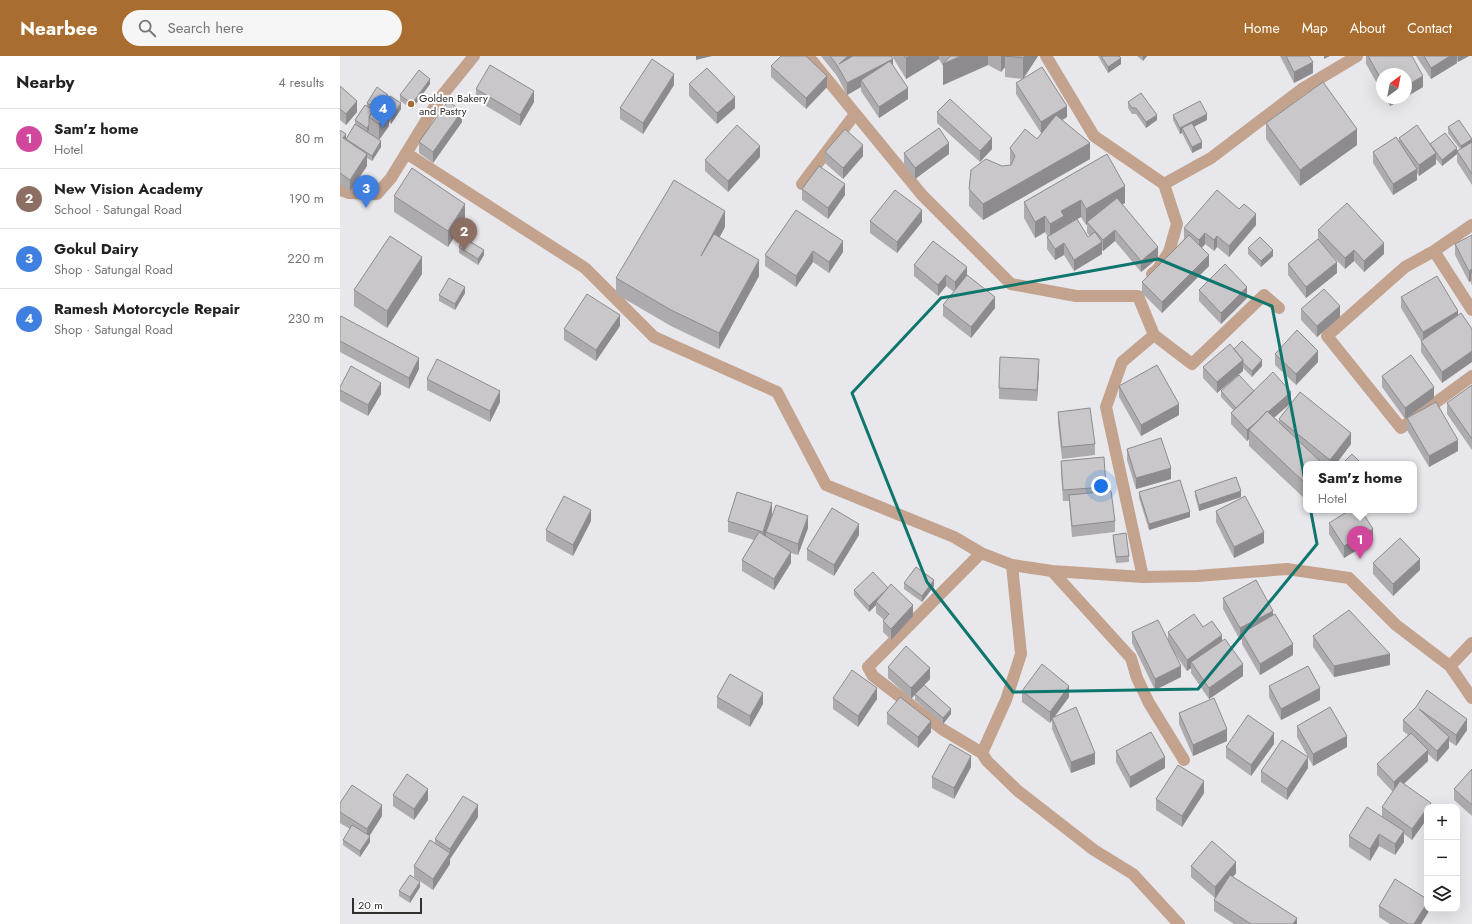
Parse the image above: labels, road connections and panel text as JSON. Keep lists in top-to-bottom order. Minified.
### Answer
{"places":["Golden Bakery and Pastry"],"scale_bar":"20 m","north":"top right","page":{"header":"Nearbee","search":"Search here","nav":["Home","Map","About","Contact"],"heading":["Nearby","4 results"],"pins":["4","3","2","1"],"list":[{"mark":"1","name":"Sam'z home","note":"Hotel","value":"80 m"},{"mark":"2","name":"New Vision Academy","note":"School · Satungal Road","value":"190 m"},{"mark":"3","name":"Gokul Dairy","note":"Shop · Satungal Road","value":"220 m"},{"mark":"4","name":"Ramesh Motorcycle Repair","note":"Shop · Satungal Road","value":"230 m"}],"popup":["Sam'z home","Hotel"],"map_buttons":["+","−"],"scale":"20 m"}}
